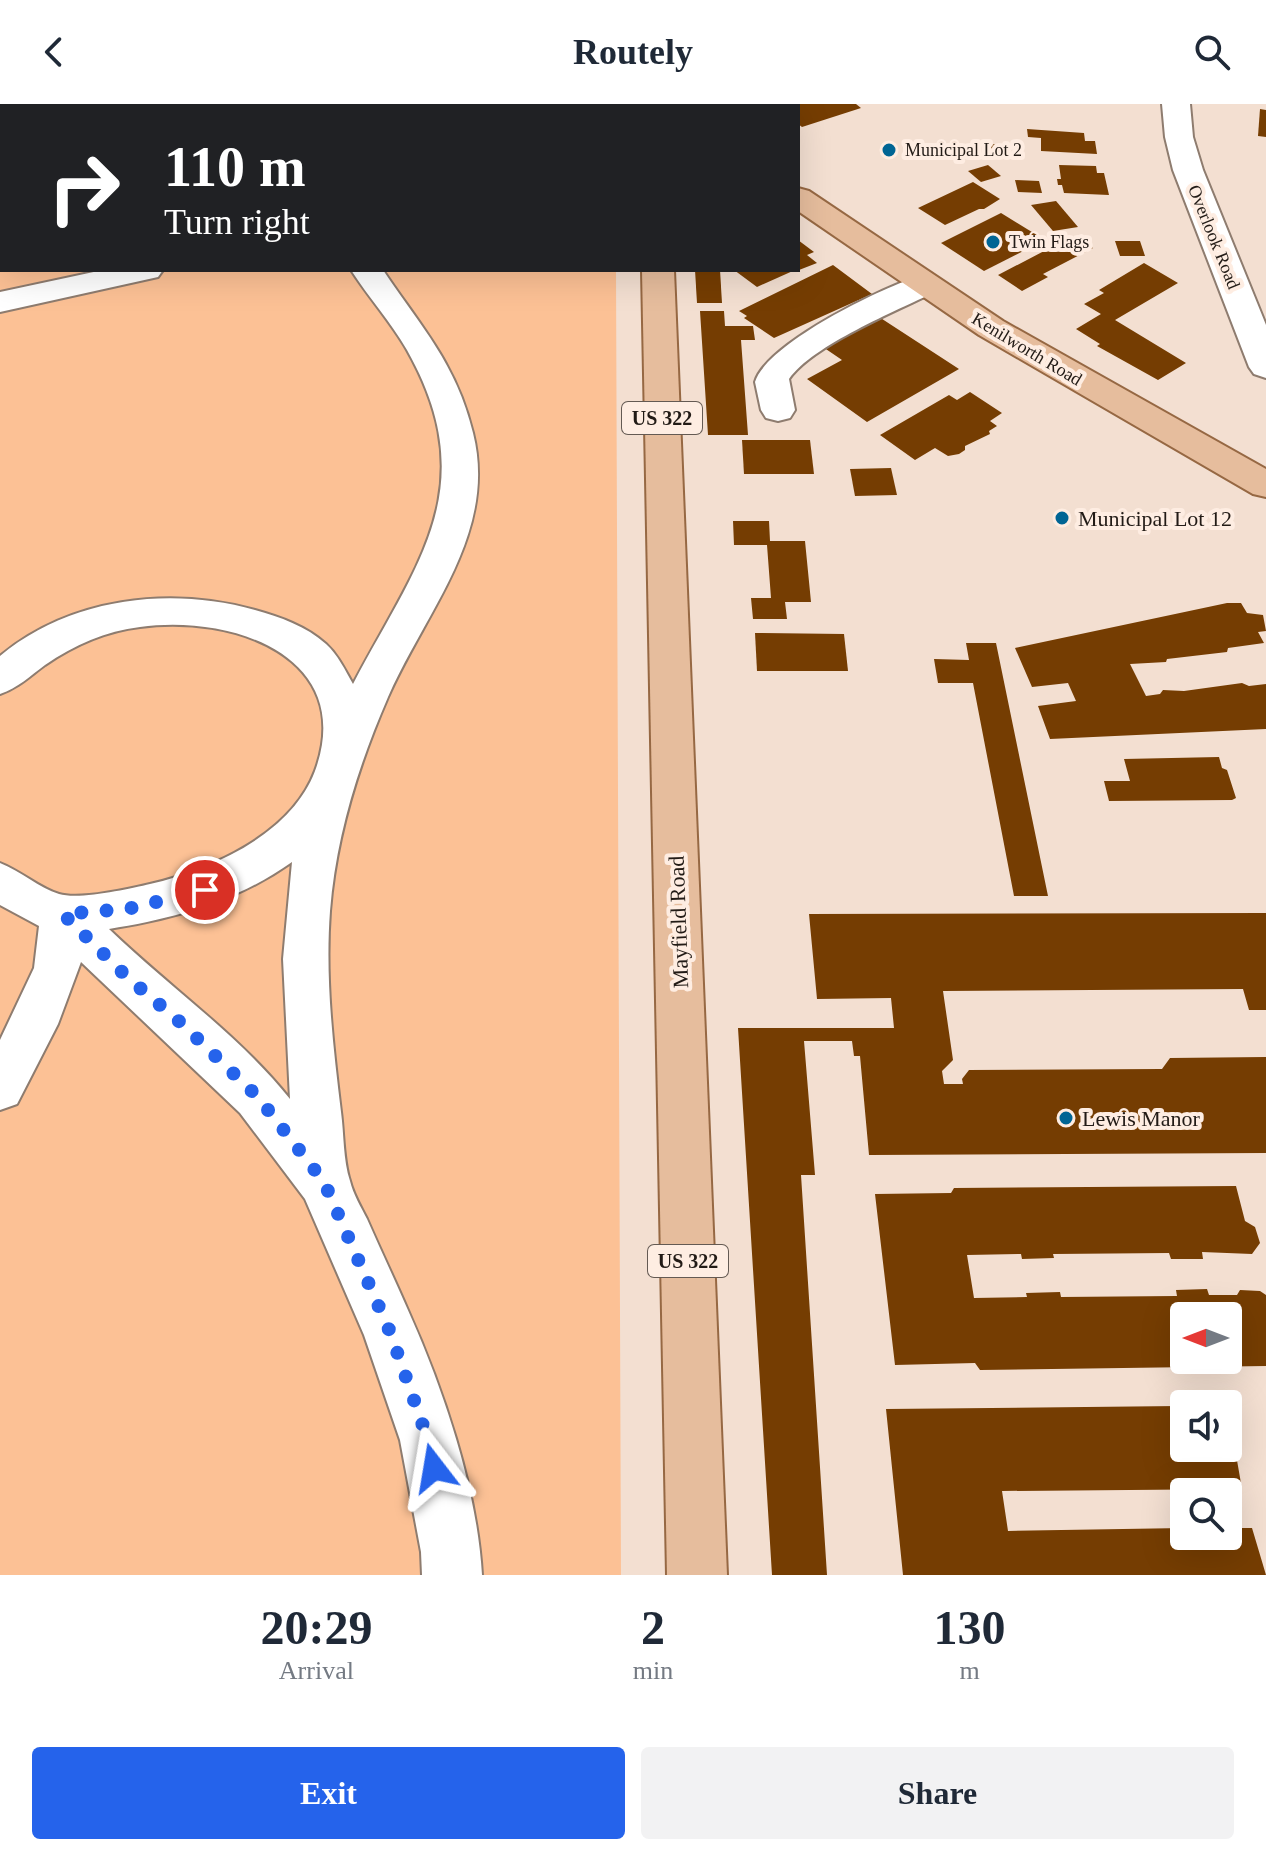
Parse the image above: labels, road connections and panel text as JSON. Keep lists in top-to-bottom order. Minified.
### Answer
{"streets":{"main road":["Kenilworth Road","US 322","Mayfield Road"],"street":["Overlook Road"]},"places":["Municipal Lot 2","Twin Flags","Municipal Lot 12","Lewis Manor"],"north":"left","page":{"header":"Routely","turn":["110 m","Turn right"],"eta":["20:29","Arrival","2","min","130","m"],"buttons":["Exit","Share"]}}
